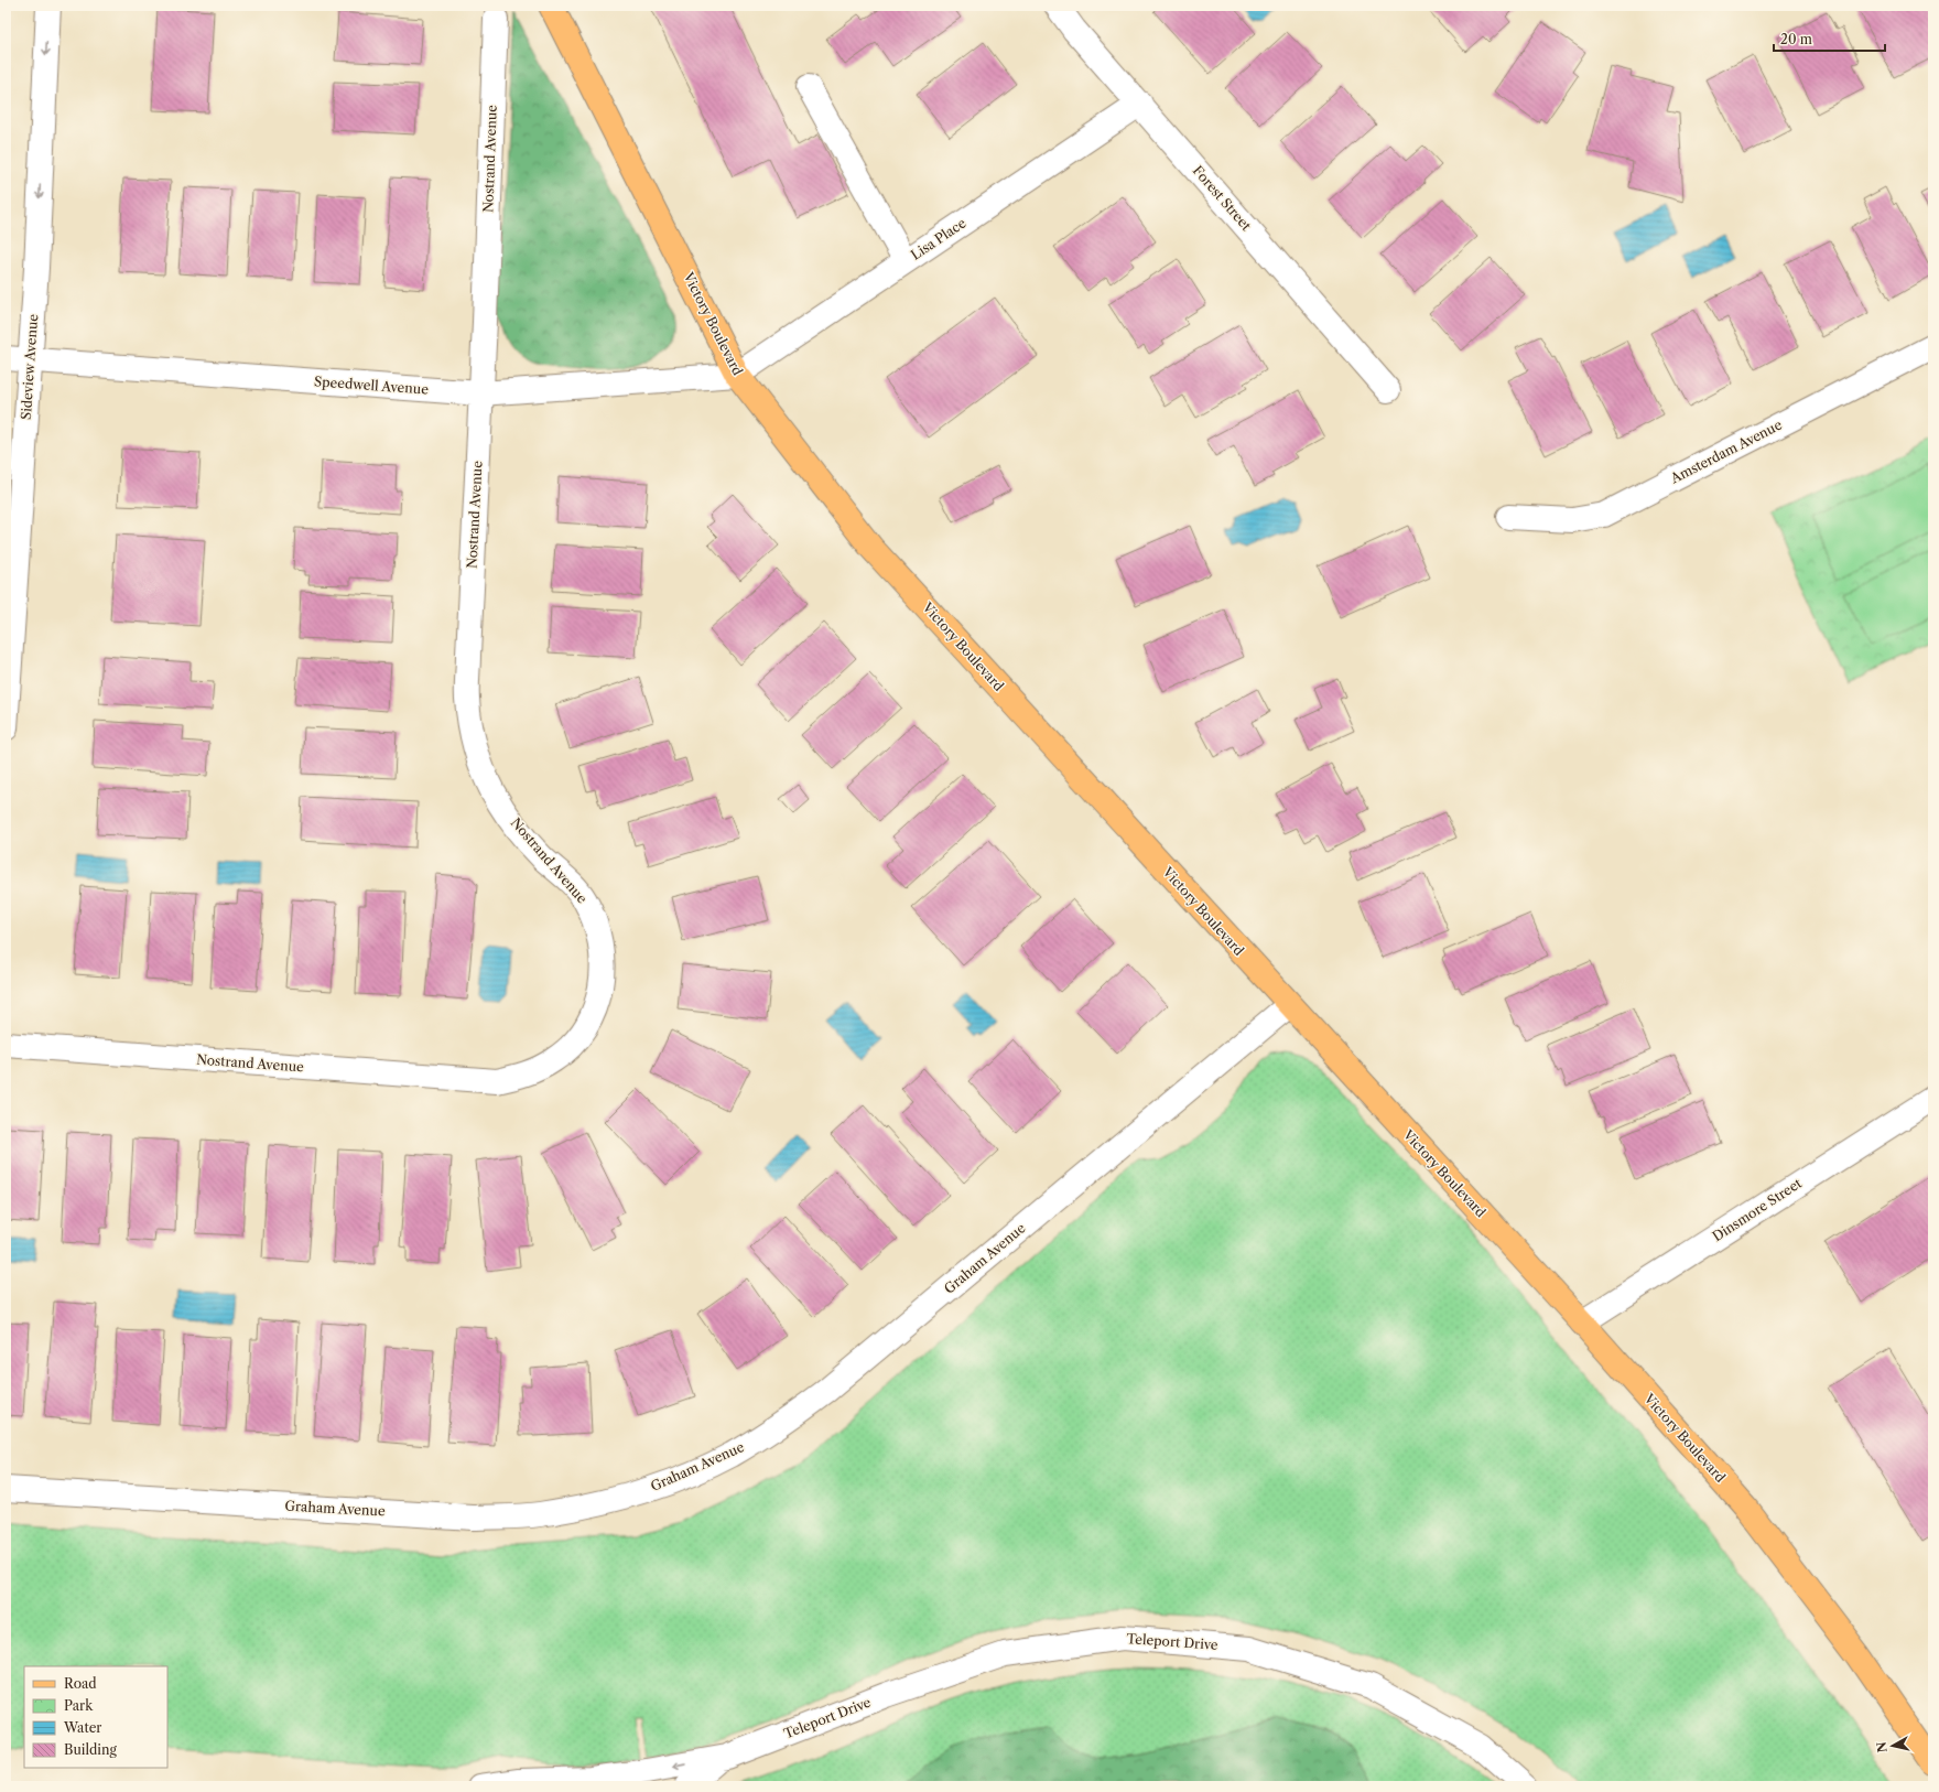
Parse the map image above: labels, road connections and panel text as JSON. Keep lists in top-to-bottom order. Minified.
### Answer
{"streets":{"main road":["Victory Boulevard"],"street":["Nostrand Avenue","Forest Street","Lisa Place","Sideview Avenue","Speedwell Avenue","Amsterdam Avenue","Dinsmore Street","Graham Avenue","Teleport Drive"]},"crossings":[["Nostrand Avenue","Speedwell Avenue"],["Forest Street","Lisa Place"],["Lisa Place","Victory Boulevard"],["Lisa Place","Speedwell Avenue"],["Victory Boulevard","Speedwell Avenue"],["Victory Boulevard","Dinsmore Street"],["Victory Boulevard","Graham Avenue"],["Sideview Avenue","Speedwell Avenue"]],"one_way":["Sideview Avenue"],"legend":["Road","Park","Water","Building"],"scale_bar":"20 m","north":"left"}
